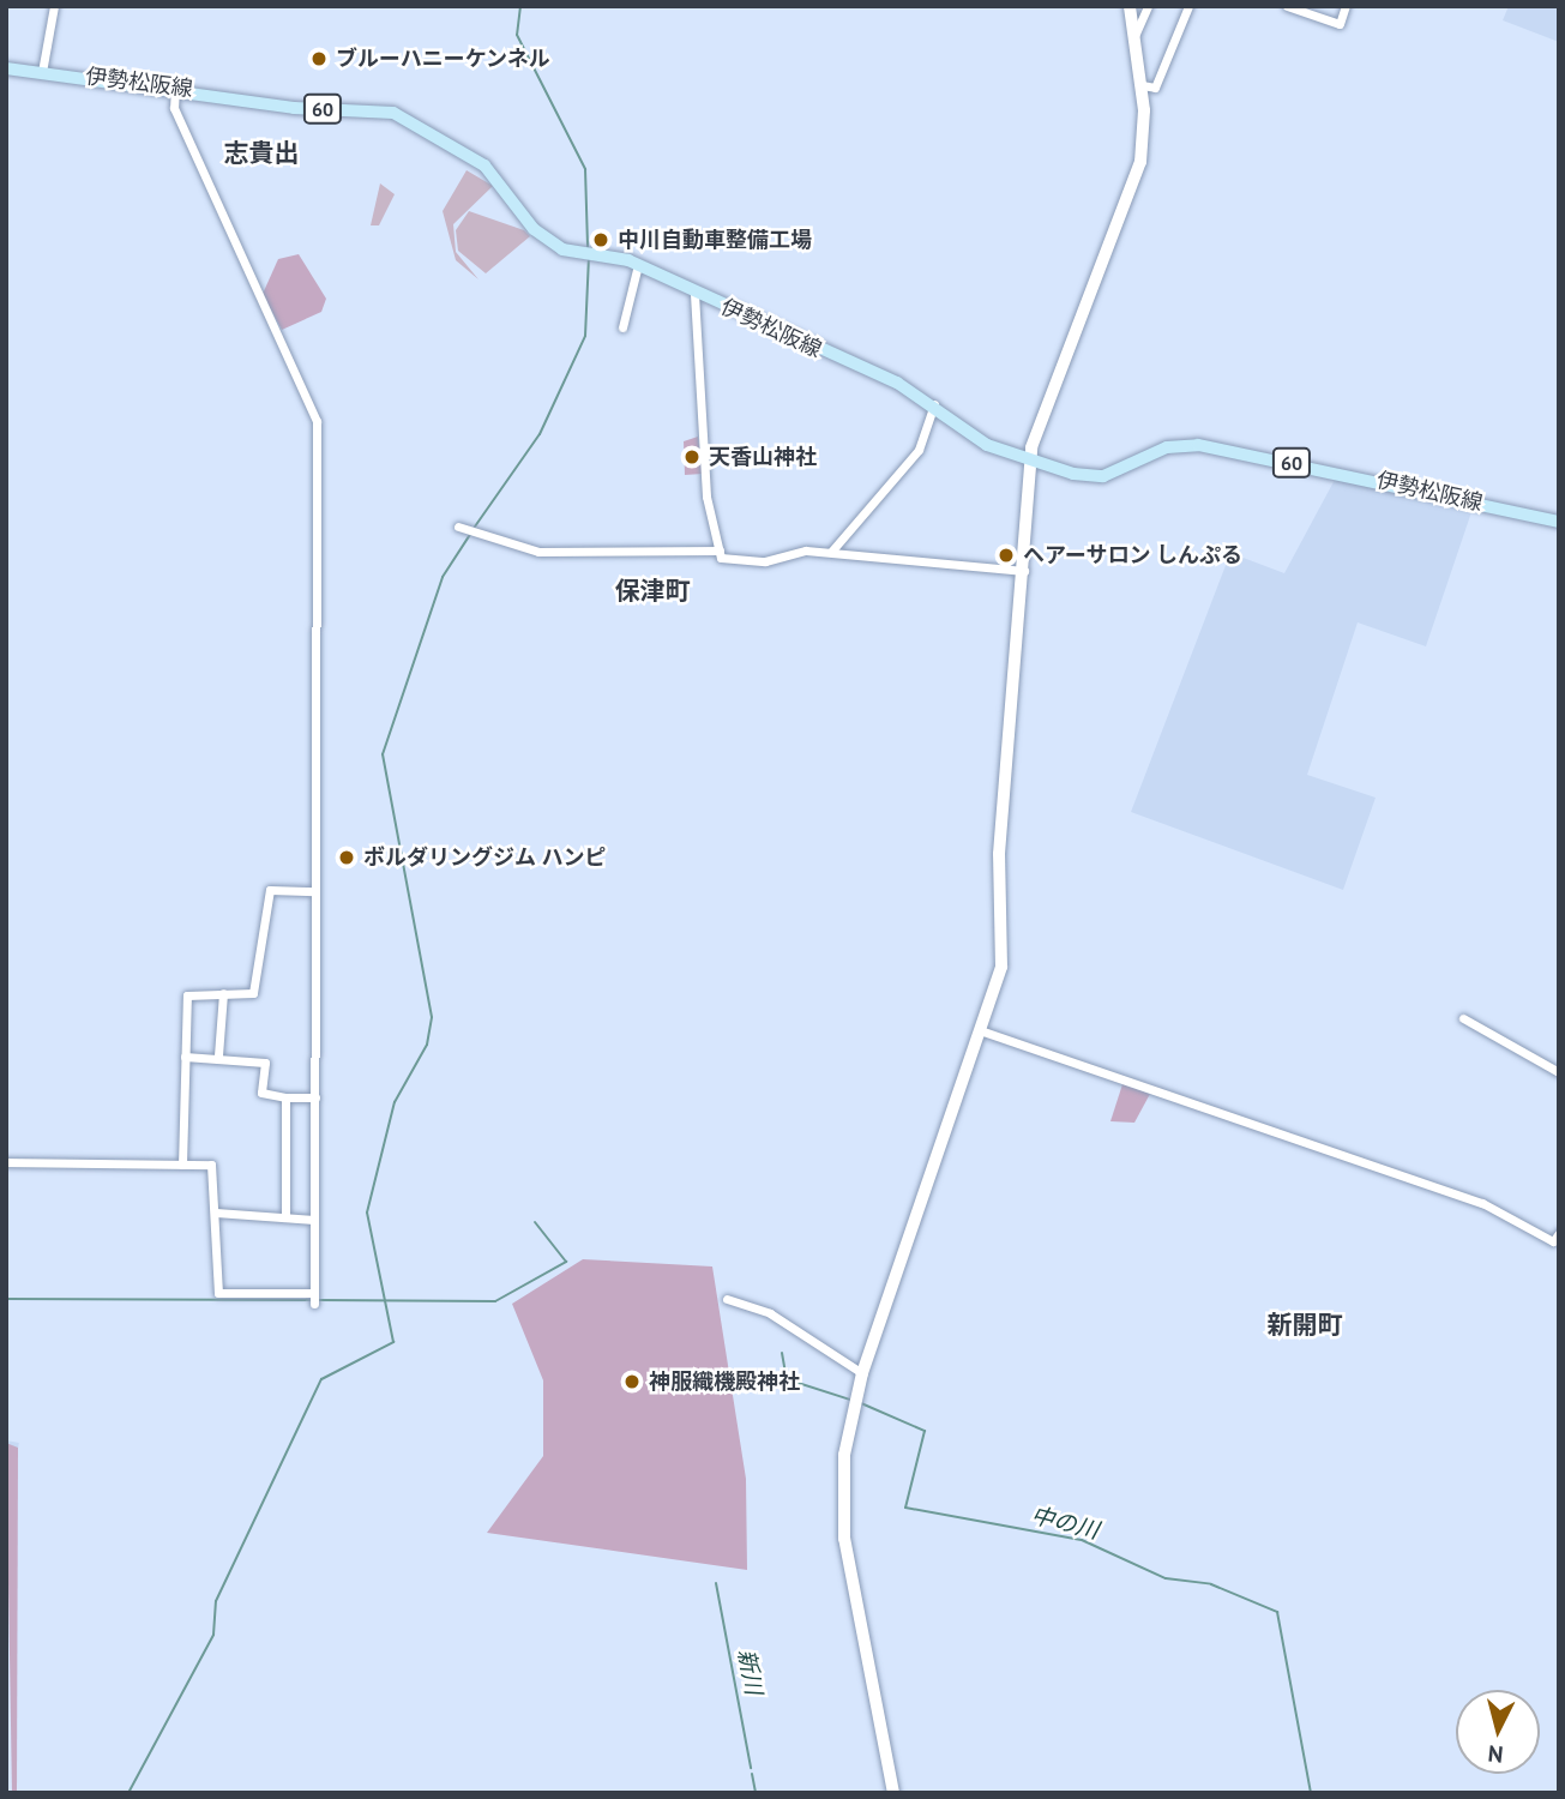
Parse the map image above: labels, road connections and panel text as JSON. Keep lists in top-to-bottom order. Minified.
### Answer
{"streets":{"main road":["伊勢松阪線","60"]},"districts":["志貴出","保津町","新開町"],"water":["中の川","新川"],"places":["ブルーハニーケンネル","中川自動車整備工場","天香山神社","ヘアーサロン しんぷる","ボルダリングジム ハンピ","神服織機殿神社"],"north":"bottom"}
